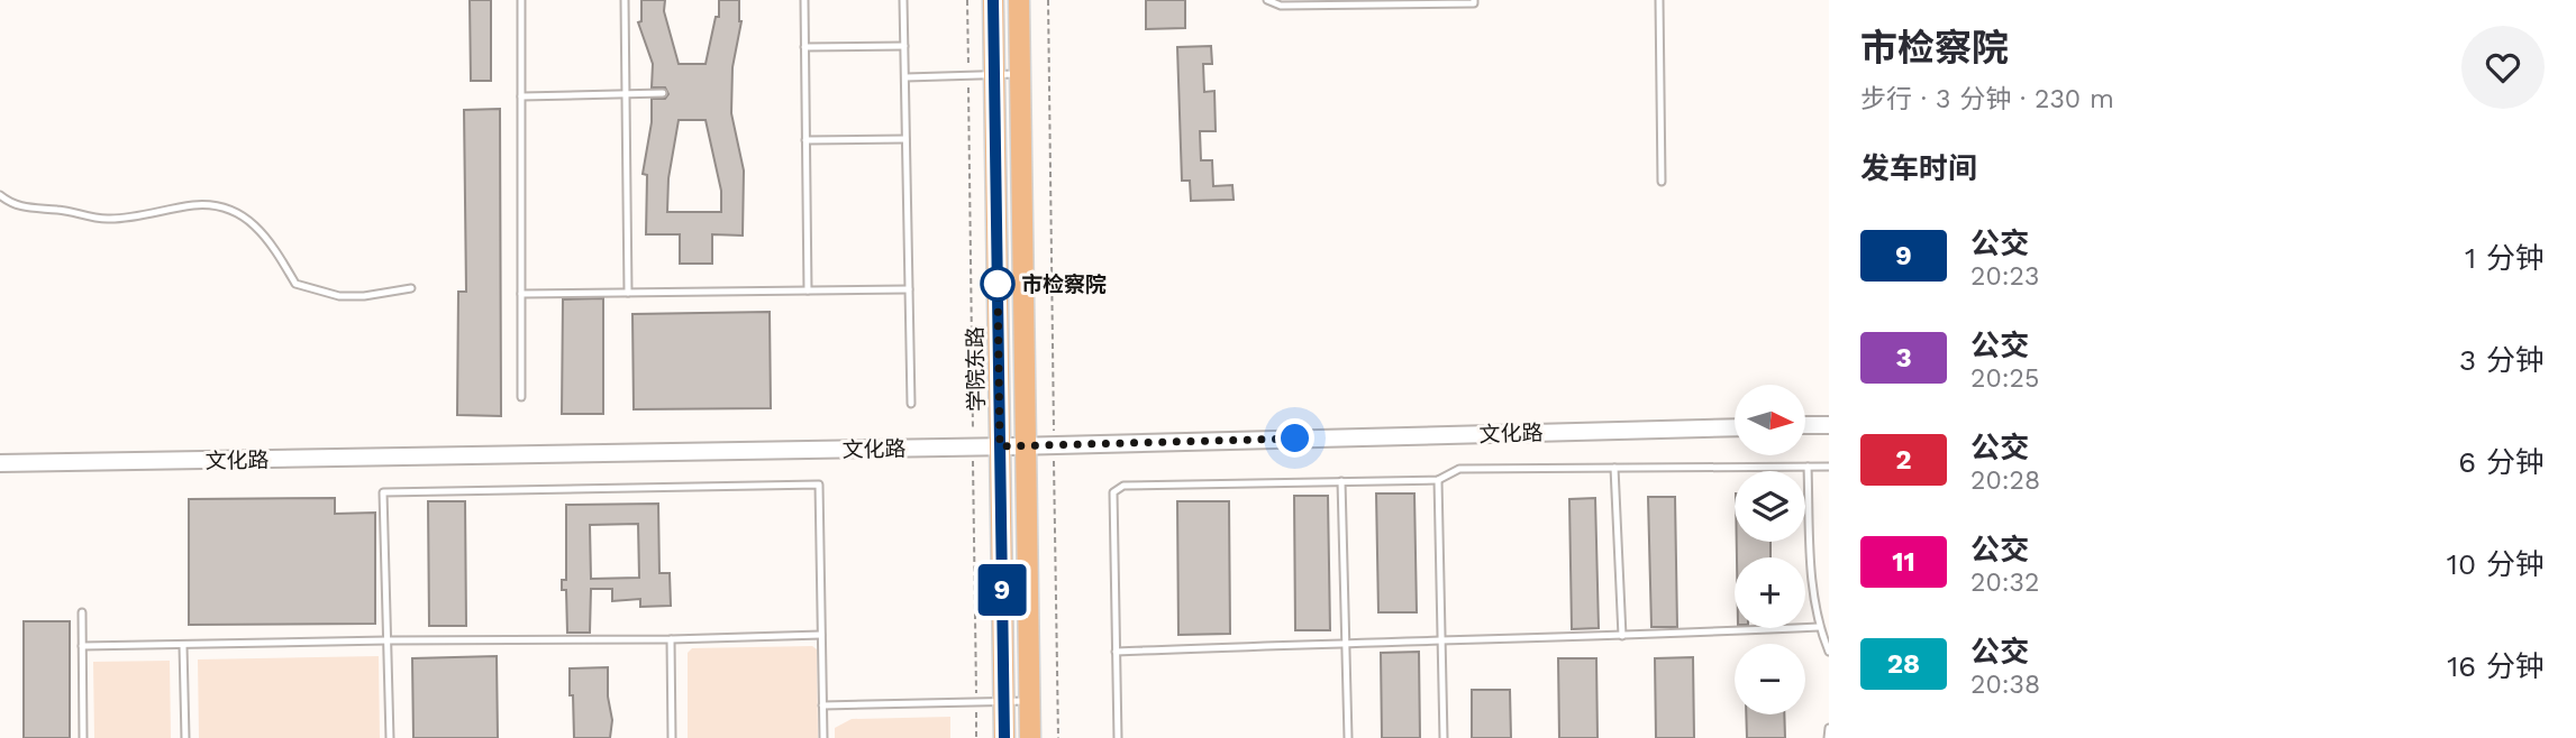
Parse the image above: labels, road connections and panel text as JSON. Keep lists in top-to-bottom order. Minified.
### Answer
{"streets":{"main road":["学院东路"],"street":["文化路"]},"crossings":[["学院东路","文化路"]],"places":["市检察院"],"lines":["bus line 9"],"north":"right","page":{"on_map":"9","heading":[["市检察院","步行 · 3 分钟 · 230 m"],"发车时间"],"list":[{"mark":"9","name":"公交","note":"20:23","value":"1 分钟"},{"mark":"3","name":"公交","note":"20:25","value":"3 分钟"},{"mark":"2","name":"公交","note":"20:28","value":"6 分钟"},{"mark":"11","name":"公交","note":"20:32","value":"10 分钟"},{"mark":"28","name":"公交","note":"20:38","value":"16 分钟"}],"map_buttons":["+","−"]}}
